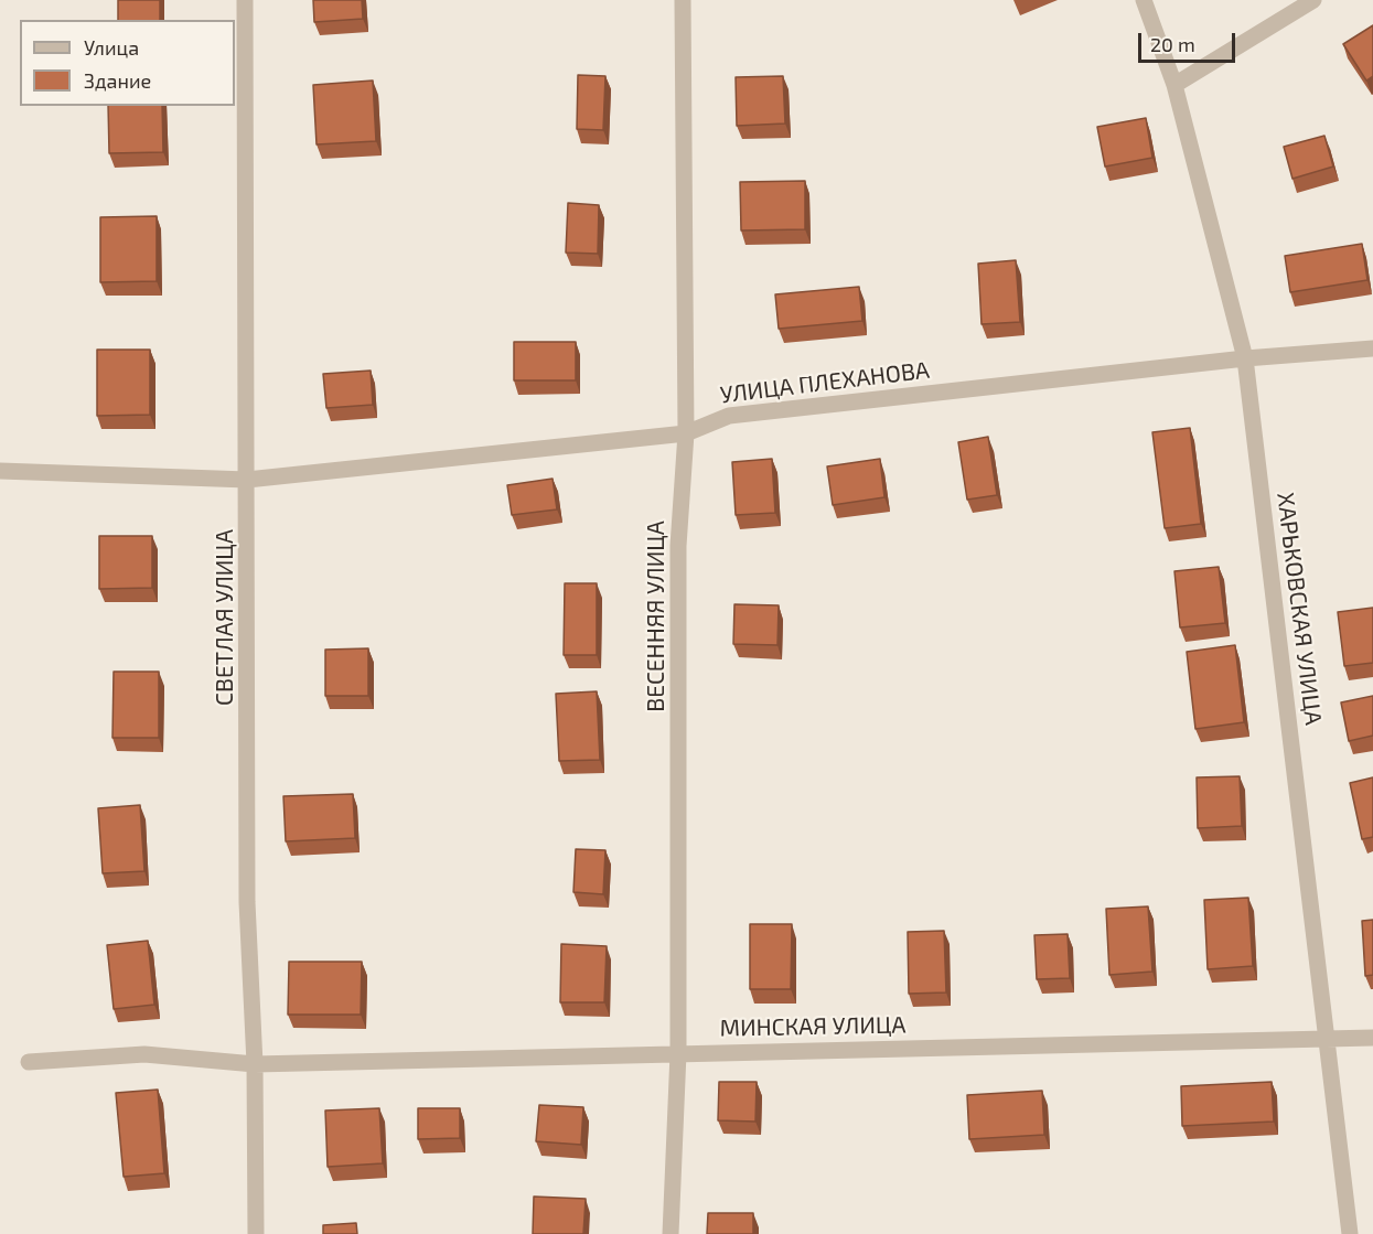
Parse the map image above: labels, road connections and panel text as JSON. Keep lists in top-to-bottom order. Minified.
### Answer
{"streets":{"street":["УЛИЦА ПЛЕХАНОВА","ХАРЬКОВСКАЯ УЛИЦА","ВЕСЕННЯЯ УЛИЦА","СВЕТЛАЯ УЛИЦА","МИНСКАЯ УЛИЦА"]},"crossings":[["УЛИЦА ПЛЕХАНОВА","ХАРЬКОВСКАЯ УЛИЦА"],["УЛИЦА ПЛЕХАНОВА","ВЕСЕННЯЯ УЛИЦА"],["УЛИЦА ПЛЕХАНОВА","СВЕТЛАЯ УЛИЦА"],["ХАРЬКОВСКАЯ УЛИЦА","МИНСКАЯ УЛИЦА"],["ВЕСЕННЯЯ УЛИЦА","МИНСКАЯ УЛИЦА"],["СВЕТЛАЯ УЛИЦА","МИНСКАЯ УЛИЦА"]],"legend":["Улица","Здание"],"scale_bar":"20 m"}
